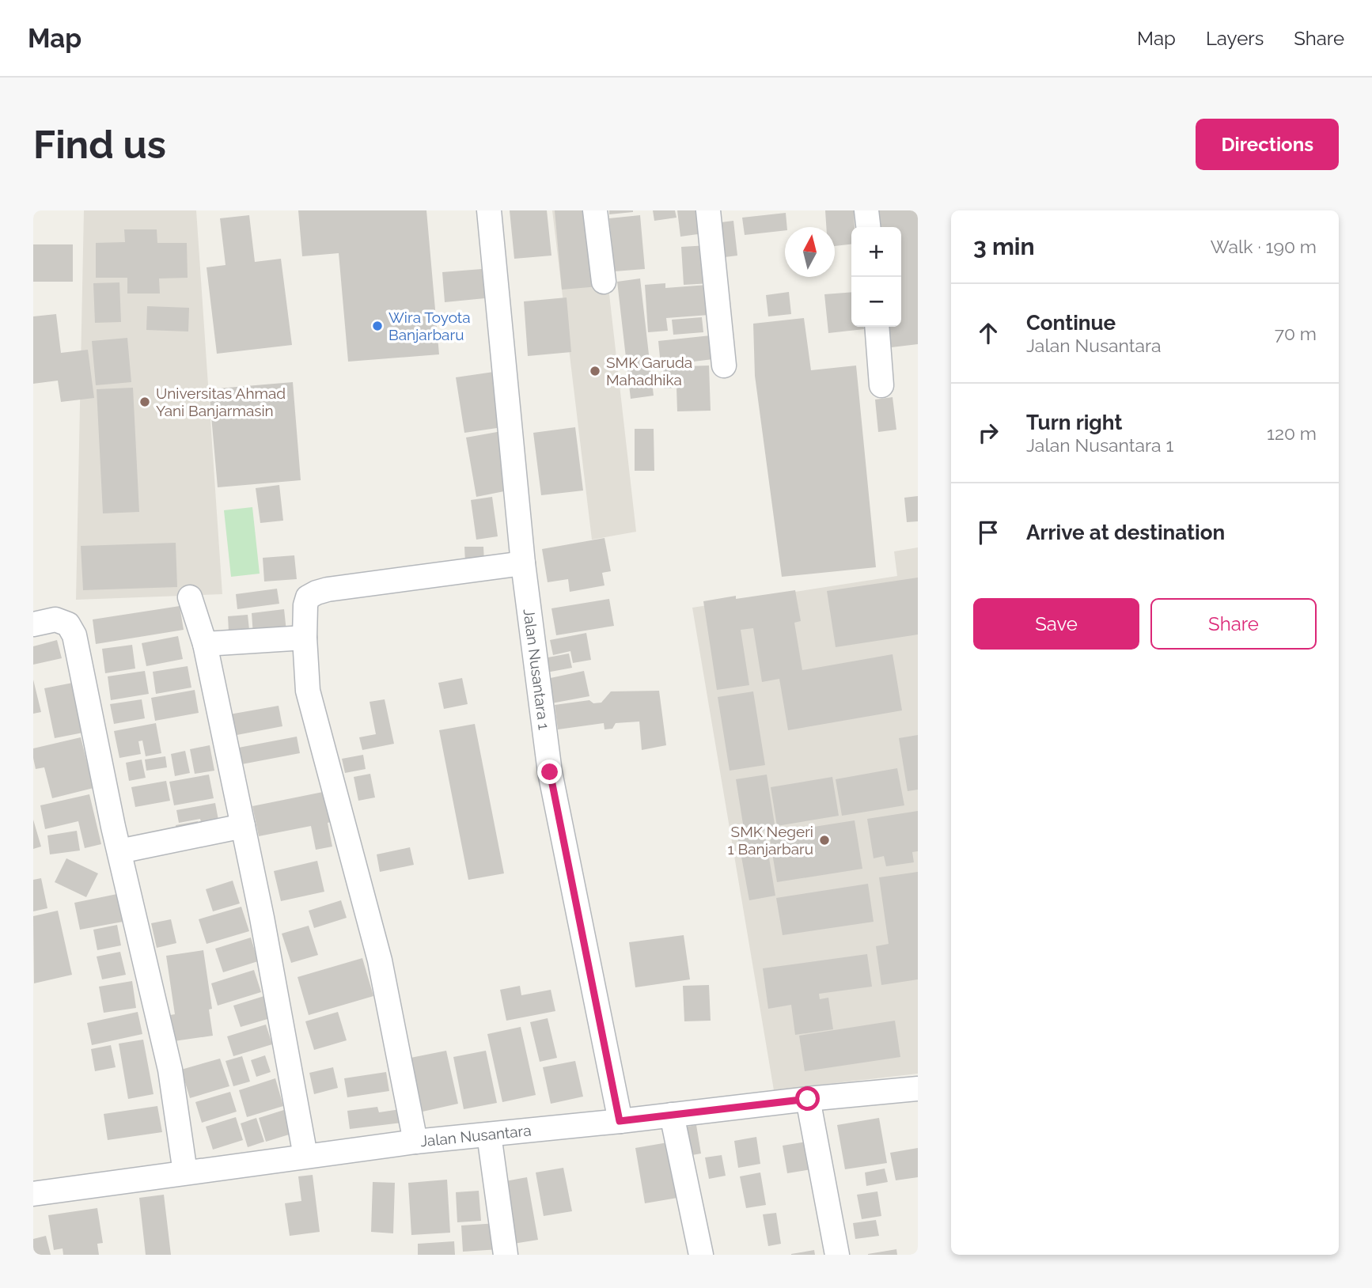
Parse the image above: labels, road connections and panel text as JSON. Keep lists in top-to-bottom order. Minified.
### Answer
{"streets":{"street":["Jalan Nusantara 1","Jalan Nusantara"]},"crossings":[["Jalan Nusantara 1","Jalan Nusantara"]],"places":["Wira Toyota Banjarbaru","SMK Garuda Mahadhika","Universitas Ahmad Yani Banjarmasin","SMK Negeri 1 Banjarbaru"],"north":"top","page":{"header":"Map","nav":["Map","Layers","Share"],"buttons":["Directions",["Save","Share"]],"title":"Find us","heading":["3 min","Walk · 190 m"],"map_buttons":["+","−"],"list":[["Continue","Jalan Nusantara","70 m"],["Turn right","Jalan Nusantara 1","120 m"],"Arrive at destination"]}}
